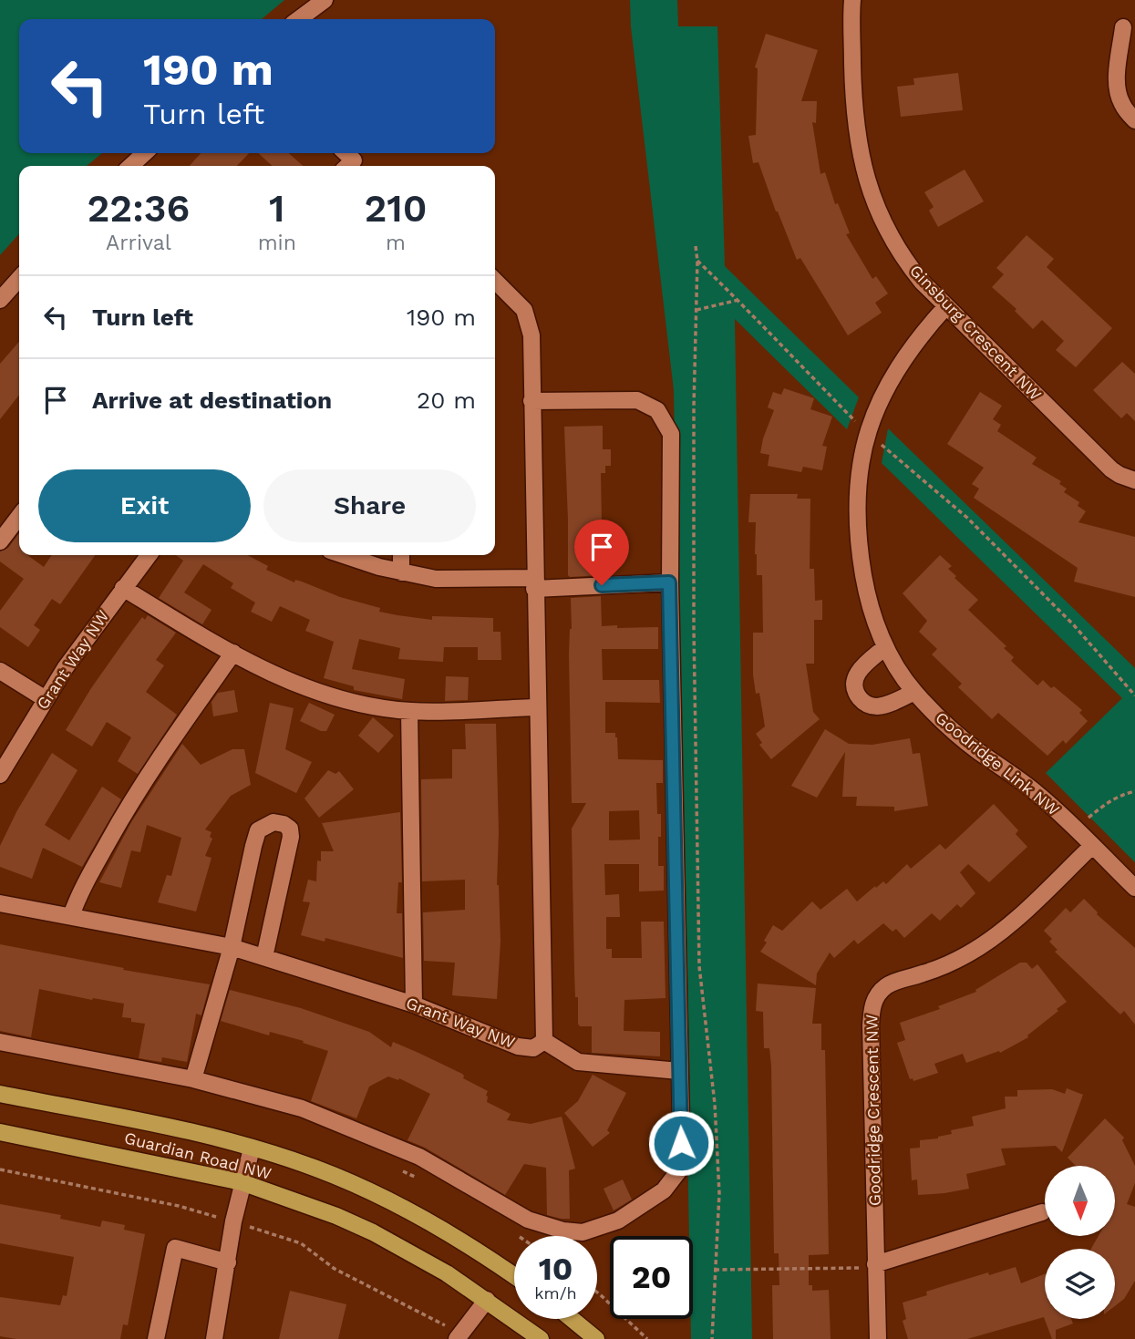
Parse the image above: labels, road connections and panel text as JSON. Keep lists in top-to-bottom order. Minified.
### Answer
{"streets":{"main road":["Guardian Road NW"],"street":["Ginsburg Crescent NW","Grant Way NW","Goodridge Link NW","Goodridge Crescent NW"]},"crossings":[["Ginsburg Crescent NW","Goodridge Link NW"],["Goodridge Link NW","Goodridge Crescent NW"]],"north":"bottom","page":{"turn":["190 m","Turn left"],"eta":["22:36","Arrival","1","min","210","m"],"list":[{"name":"Turn left","value":"190 m"},{"name":"Arrive at destination","value":"20 m"}],"buttons":["Exit","Share"],"speed":"10 km/h","limit":"20"}}
